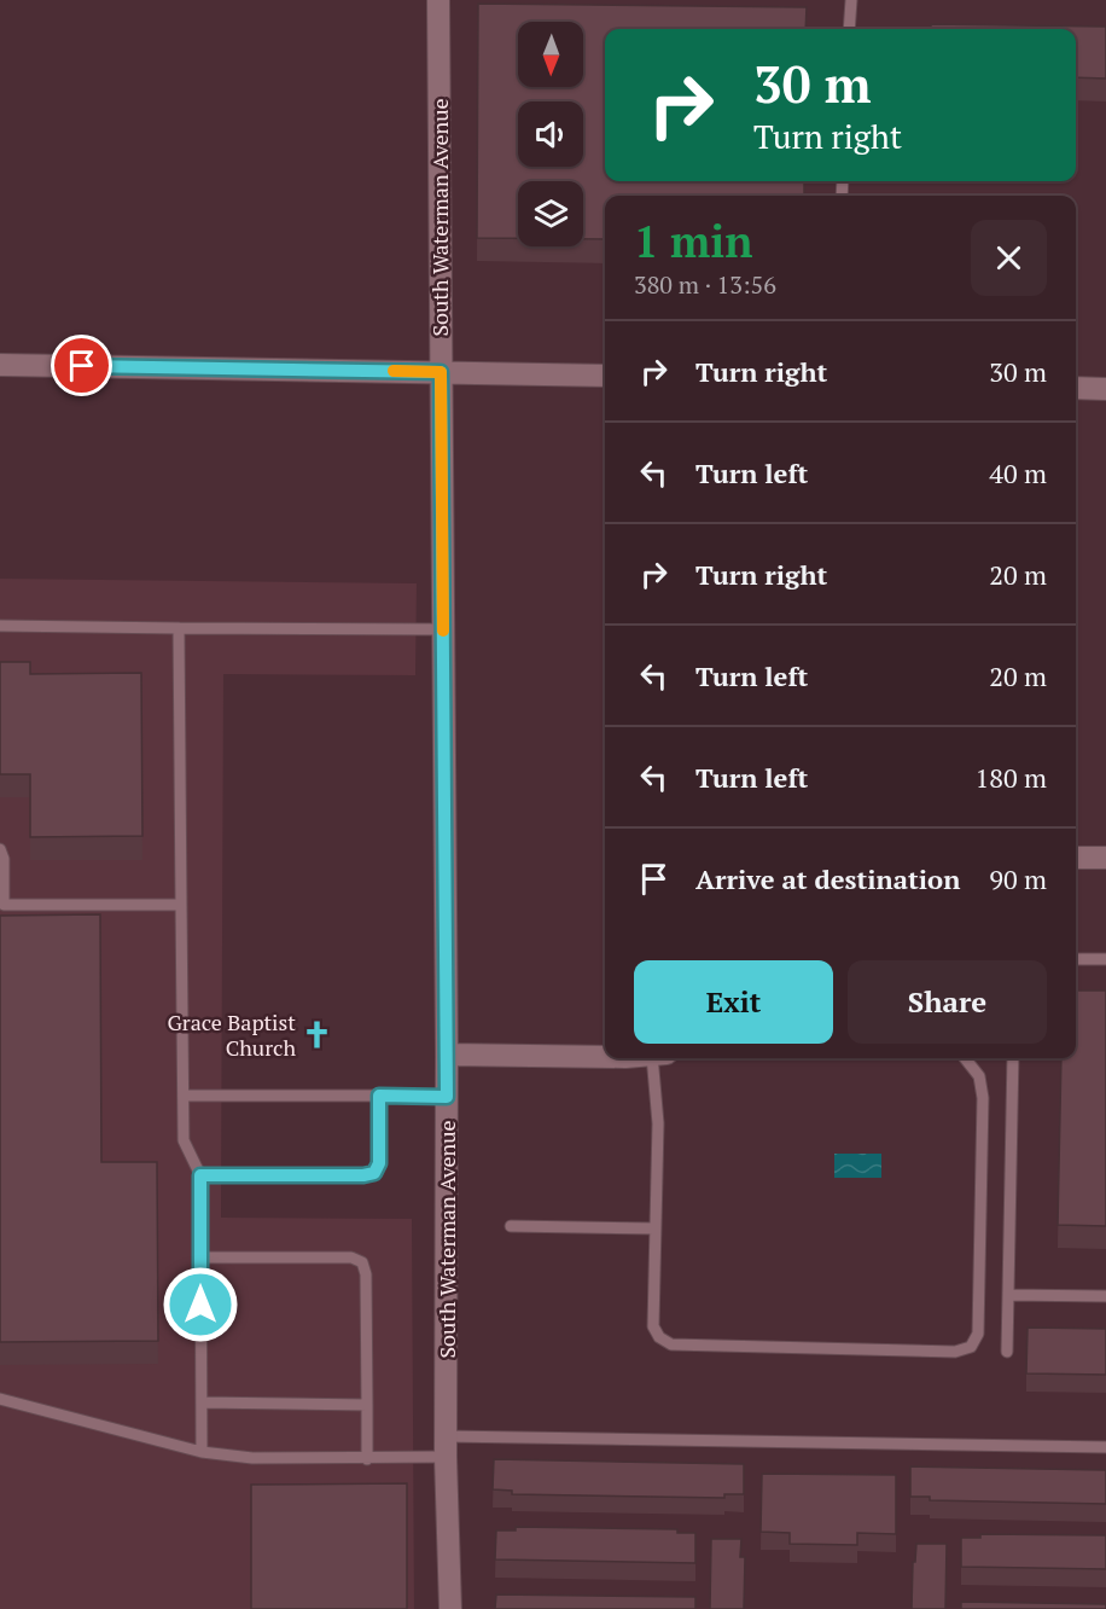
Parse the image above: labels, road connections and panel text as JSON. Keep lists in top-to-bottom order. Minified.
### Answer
{"streets":{"street":["South Waterman Avenue"]},"places":{"church":["Grace Baptist Church"]},"north":"bottom","page":{"turn":["30 m","Turn right"],"heading":["1 min","380 m · 13:56"],"list":[{"name":"Turn right","value":"30 m"},{"name":"Turn left","value":"40 m"},{"name":"Turn right","value":"20 m"},{"name":"Turn left","value":"20 m"},{"name":"Turn left","value":"180 m"},{"name":"Arrive at destination","value":"90 m"}],"buttons":["Exit","Share"]}}
